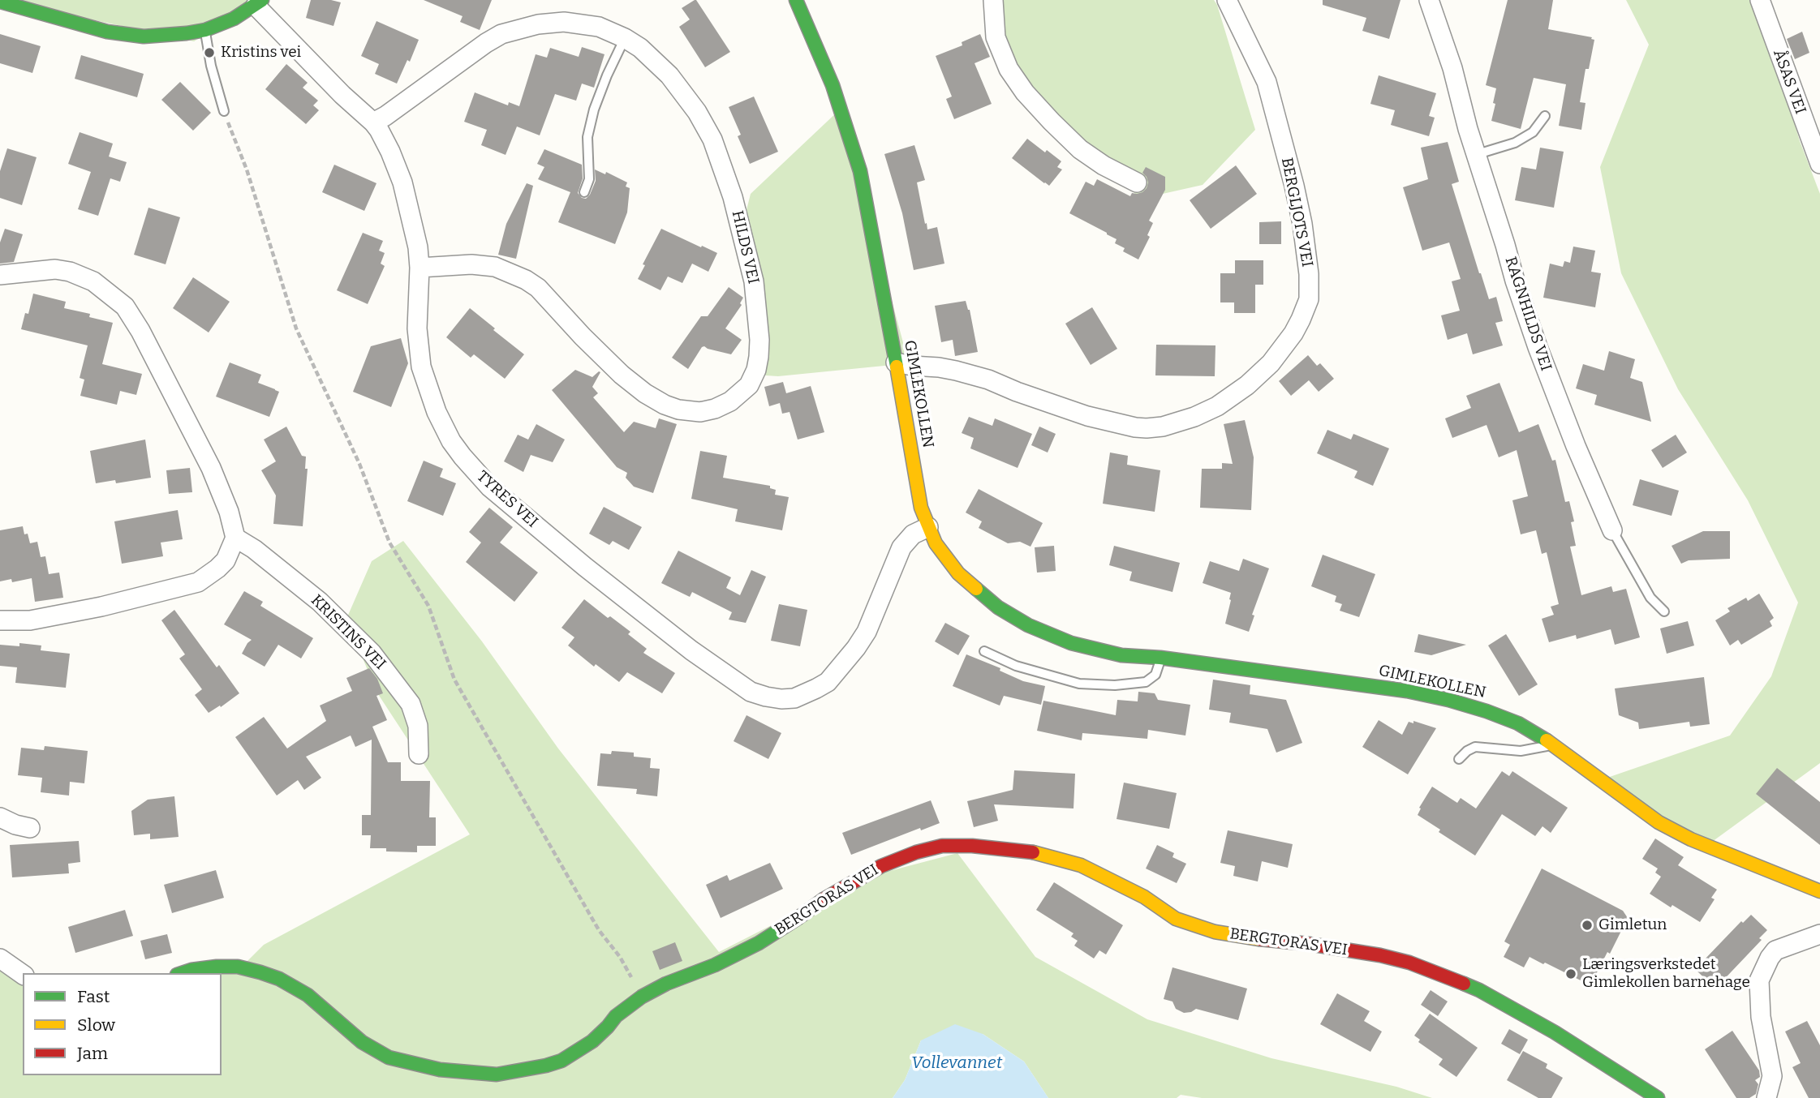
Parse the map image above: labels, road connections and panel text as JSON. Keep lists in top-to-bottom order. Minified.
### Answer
{"streets":{"street":["ÅSAS VEI","BERGLJOTS VEI","HILDS VEI","RAGNHILDS VEI","GIMLEKOLLEN","TYRES VEI","KRISTINS VEI","BERGTORAS VEI"]},"crossings":[["BERGLJOTS VEI","GIMLEKOLLEN"],["HILDS VEI","TYRES VEI"],["GIMLEKOLLEN","TYRES VEI"]],"water":["Vollevannet"],"places":["Kristins vei","Gimletun","Læringsverkstedet Gimlekollen barnehage"],"legend":["Fast","Slow","Jam"]}
